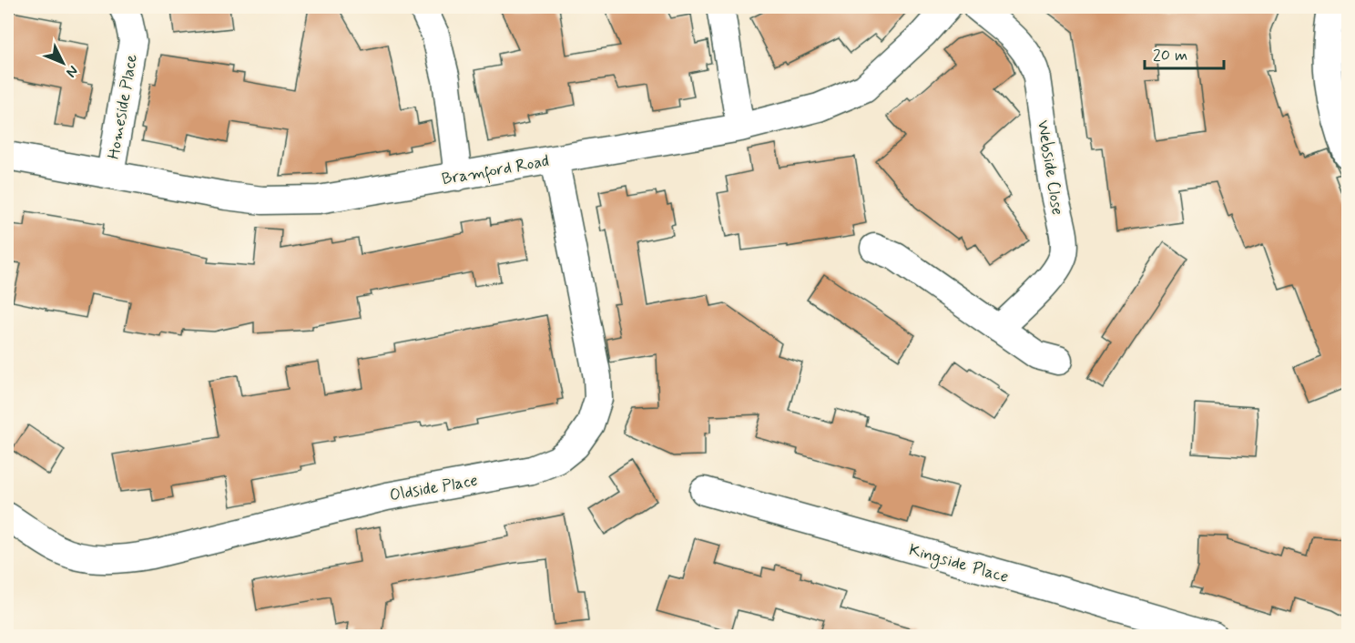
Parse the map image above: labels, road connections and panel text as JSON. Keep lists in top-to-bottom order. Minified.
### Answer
{"streets":{"street":["Homeside Place","Webside Close","Bramford Road","Oldside Place","Kingside Place"]},"crossings":[["Homeside Place","Bramford Road"],["Bramford Road","Oldside Place"]],"scale_bar":"20 m","north":"bottom right"}
